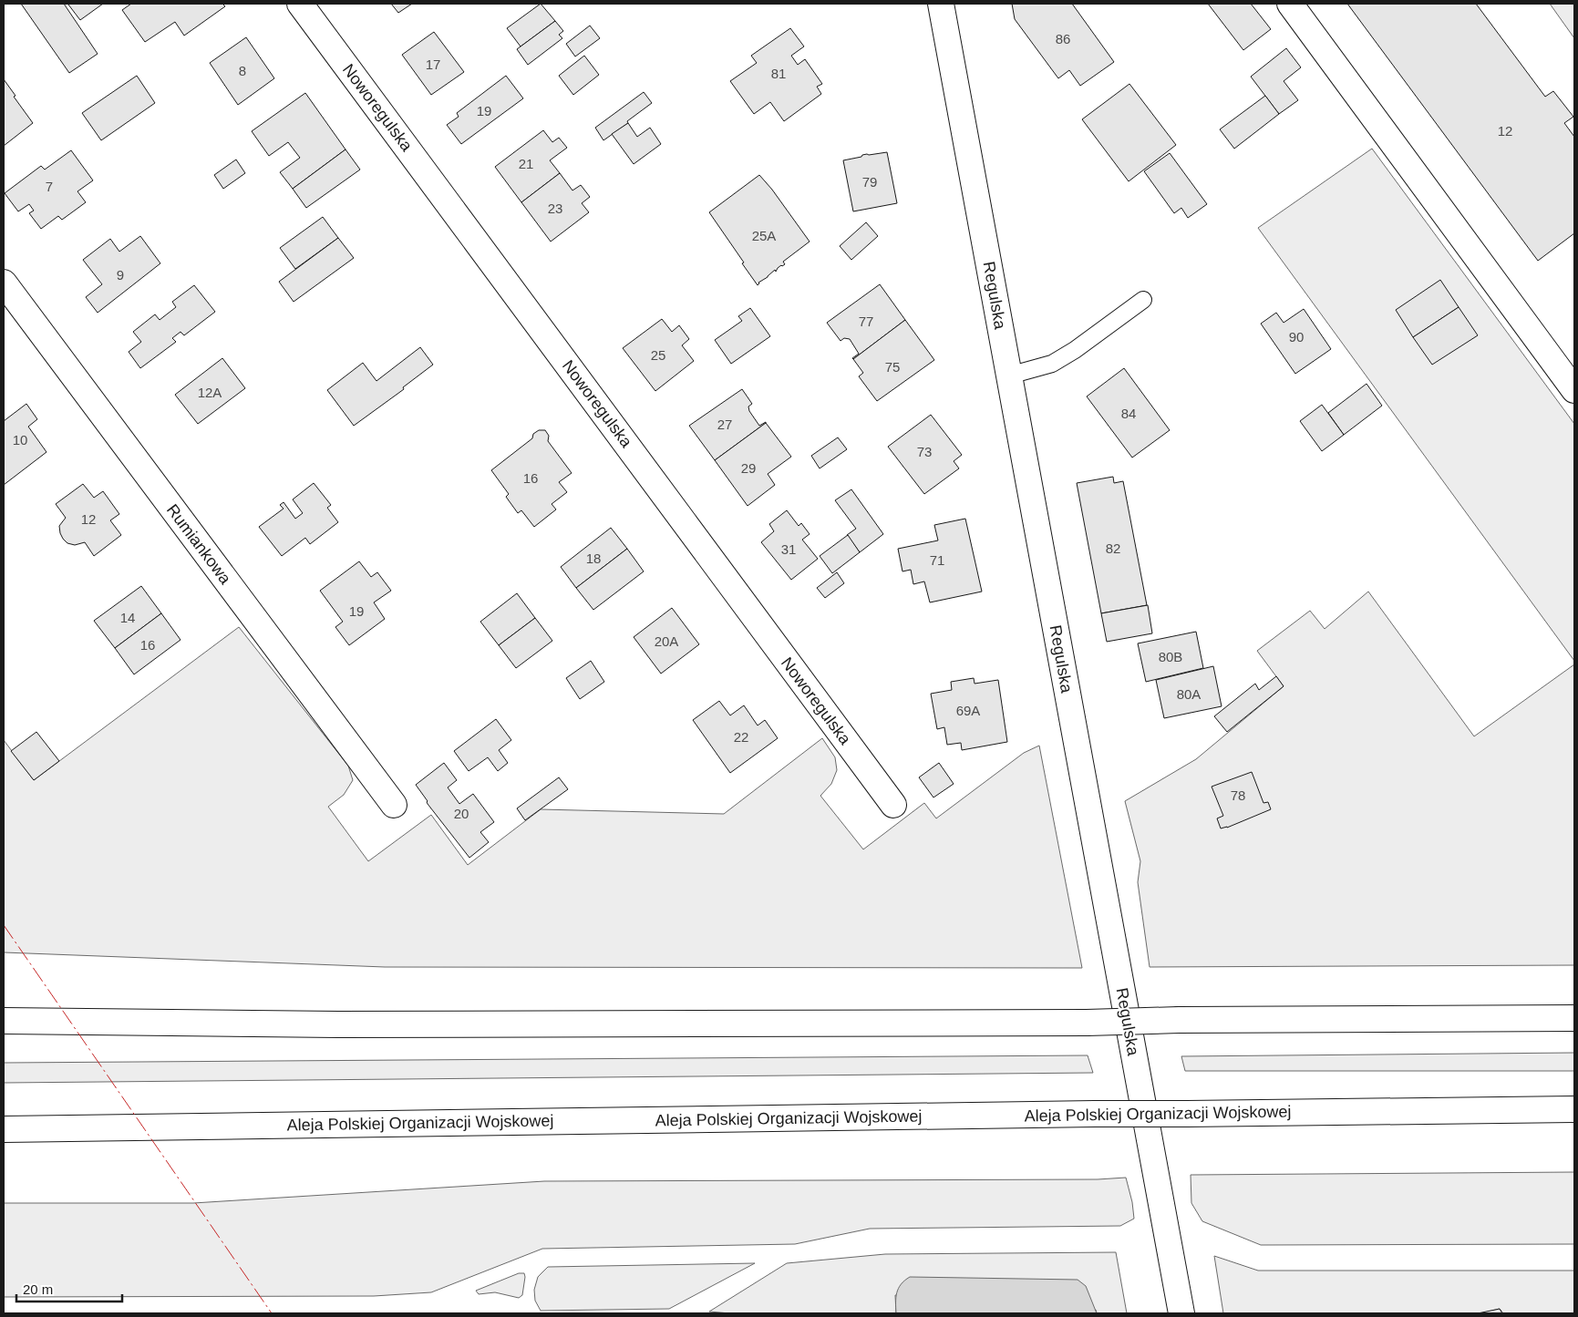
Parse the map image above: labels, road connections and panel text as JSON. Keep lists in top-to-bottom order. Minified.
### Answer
{"streets":{"main road":["Noworegulska","Regulska","Rumiankowa","Aleja Polskiej Organizacji Wojskowej"]},"house_numbers":["86","17","8","81","19","12","21","79","7","23","25A","9","77","90","25","75","12A","84","27","10","73","29","16","12","82","31","18","71","19","14","20A","16","80B","80A","69A","22","78","20"],"scale_bar":"20 m"}
